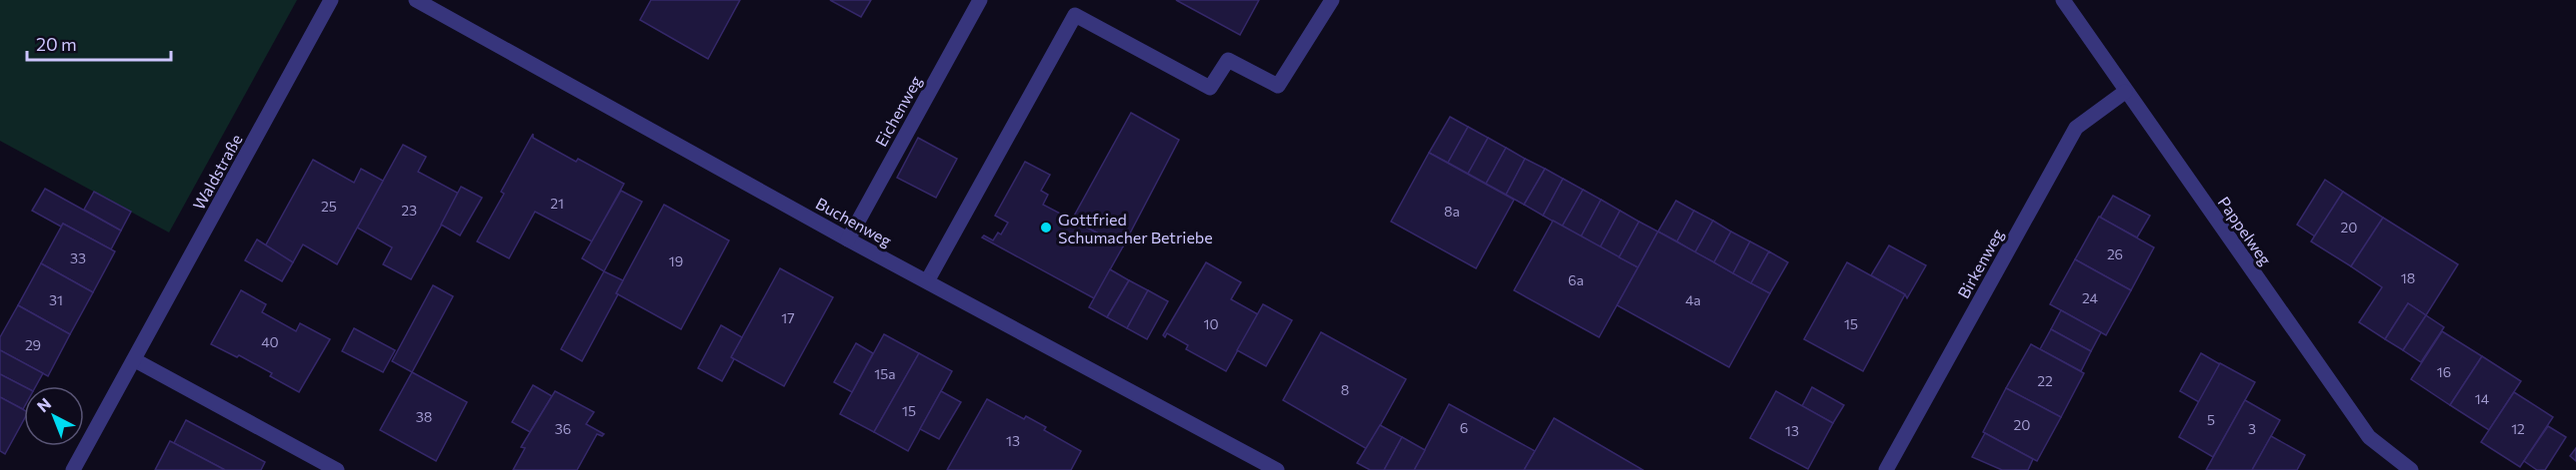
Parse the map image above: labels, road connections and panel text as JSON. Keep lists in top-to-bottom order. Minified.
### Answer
{"streets":{"street":["Eichenweg","Waldstraße","Buchenweg","Pappelweg","Birkenweg"]},"crossings":[["Eichenweg","Buchenweg"],["Pappelweg","Birkenweg"]],"places":["Gottfried Schumacher Betriebe"],"house_numbers":["21","25","23","8a","20","26","33","19","18","6a","24","31","4a","17","10","15","40","29","16","15a","22","8","14","15","38","5","20","6","36","3","12","13","13"],"scale_bar":"20 m","north":"top left"}
